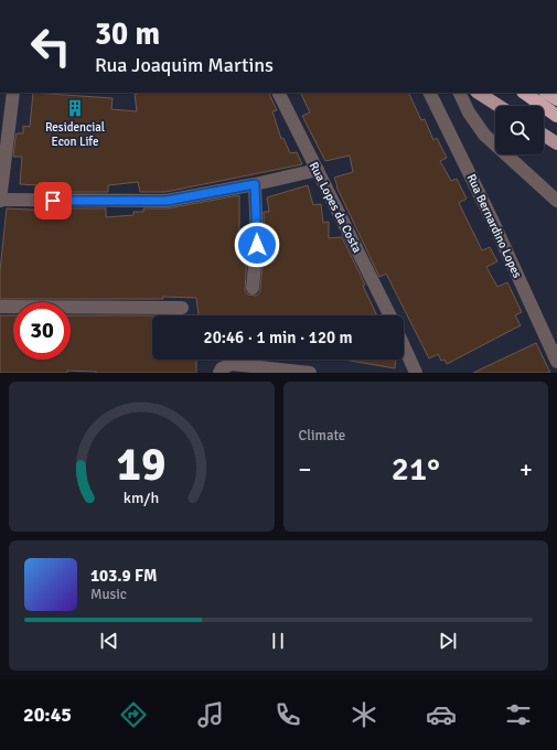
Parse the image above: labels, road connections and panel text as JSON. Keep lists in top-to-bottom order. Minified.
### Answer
{"streets":{"street":["Rua Lopes da Costa","Rua Bernardino Lopes"]},"places":{"building":["Residencial Econ Life"]},"page":{"turn":["30 m","Rua Joaquim Martins"],"limit":"30","trip":"20:46 · 1 min · 120 m","tile":"Climate","heat":["−","21°","+"],"song":["103.9 FM","Music"],"tabs":"20:45","gauge":["19","km/h"]}}
